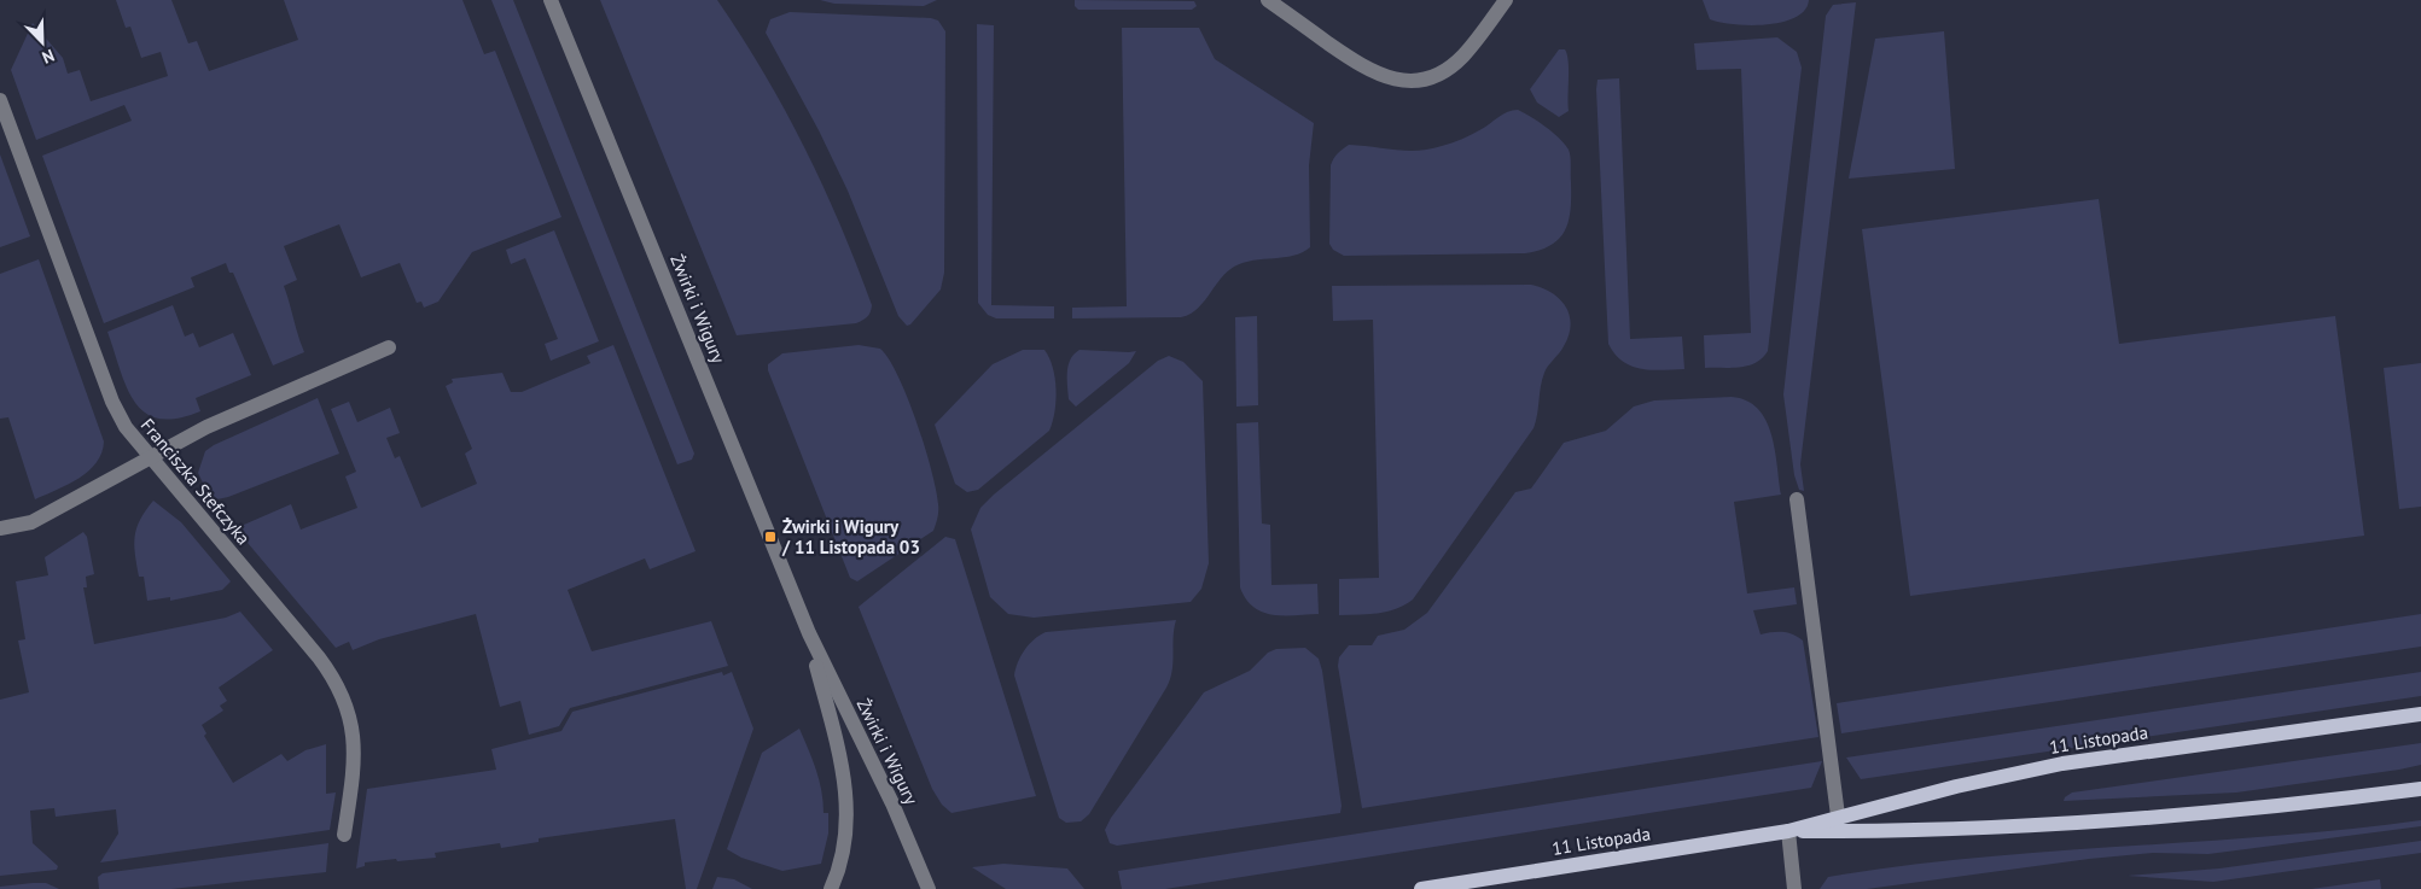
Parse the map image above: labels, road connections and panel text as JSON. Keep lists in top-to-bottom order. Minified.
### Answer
{"streets":{"main road":["11 Listopada"],"street":["Żwirki i Wigury","Franciszka Stefczyka"]},"places":{"transit":["Żwirki i Wigury / 11 Listopada 03"]},"north":"bottom right"}
